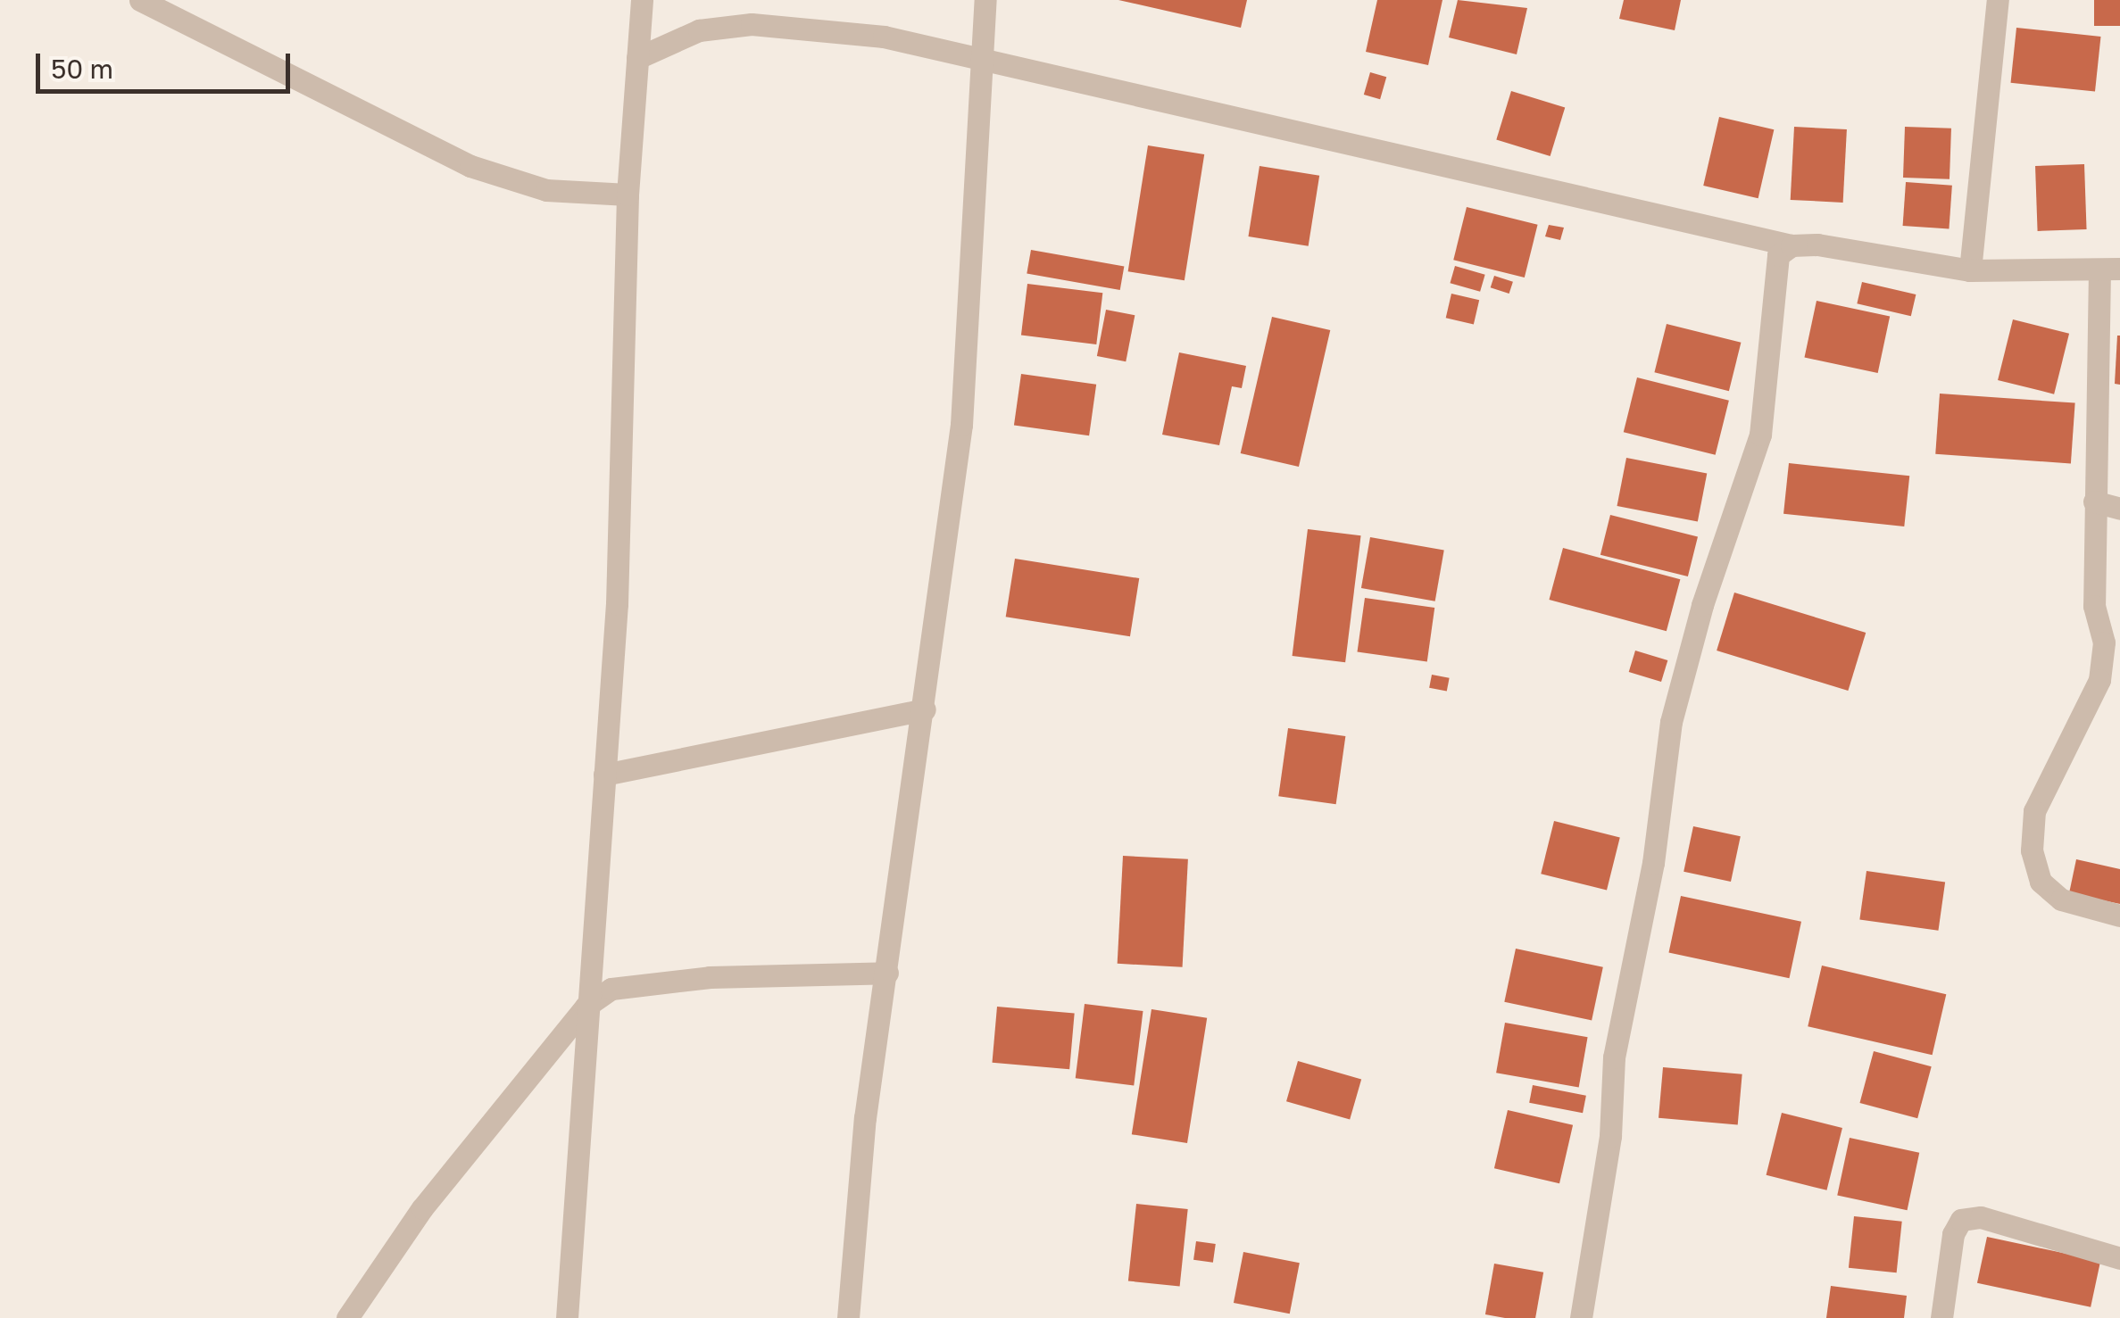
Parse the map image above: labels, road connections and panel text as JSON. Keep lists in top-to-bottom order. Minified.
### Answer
{"scale_bar":"50 m"}
